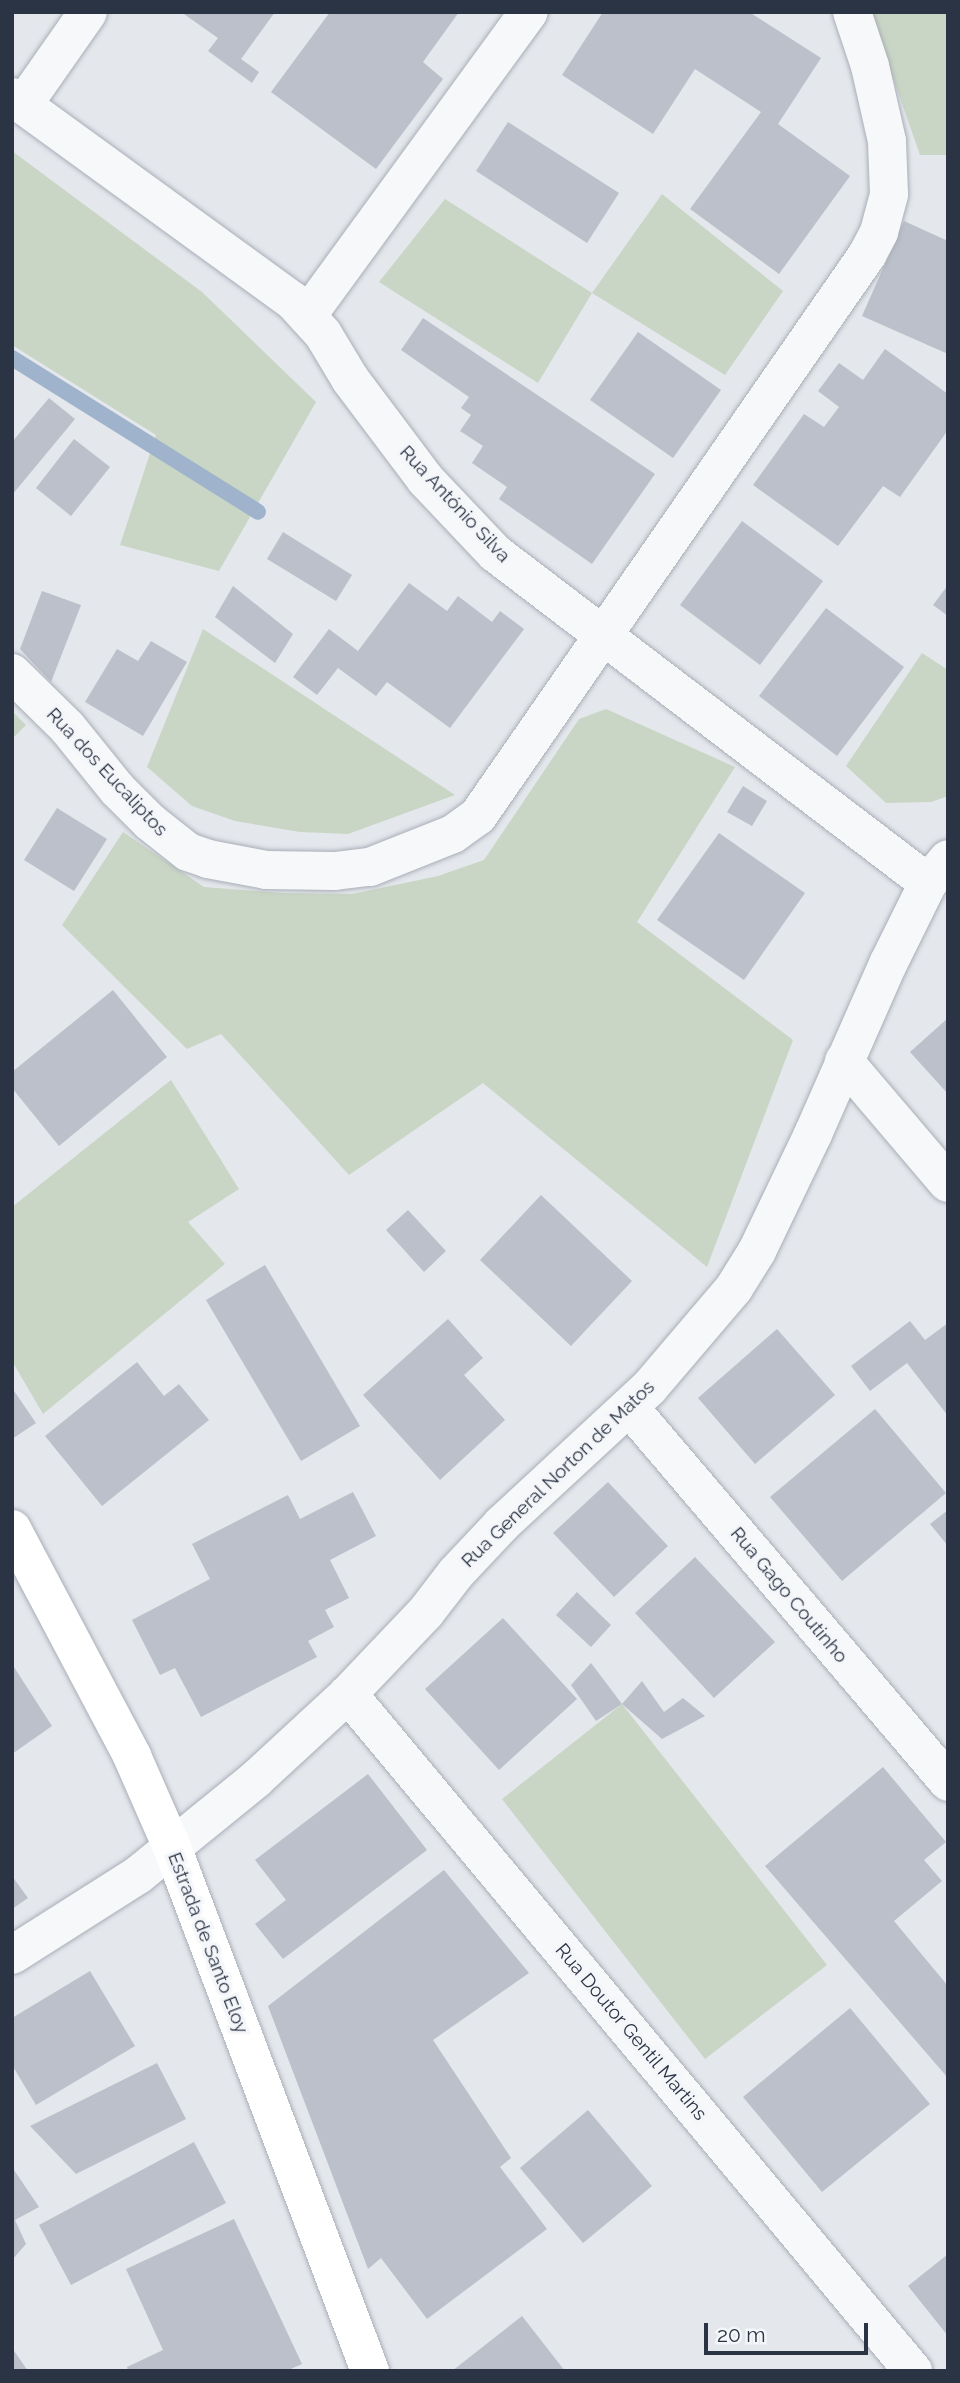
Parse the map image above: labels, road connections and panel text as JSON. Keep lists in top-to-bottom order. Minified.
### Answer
{"streets":{"main road":["Estrada de Santo Eloy"],"street":["Rua António Silva","Rua dos Eucaliptos","Rua General Norton de Matos","Rua Gago Coutinho","Rua Doutor Gentil Martins"]},"crossings":[["Rua António Silva","Rua dos Eucaliptos"],["Rua António Silva","Rua General Norton de Matos"],["Rua General Norton de Matos","Rua Gago Coutinho"],["Rua General Norton de Matos","Estrada de Santo Eloy"],["Rua General Norton de Matos","Rua Doutor Gentil Martins"]],"scale_bar":"20 m"}
